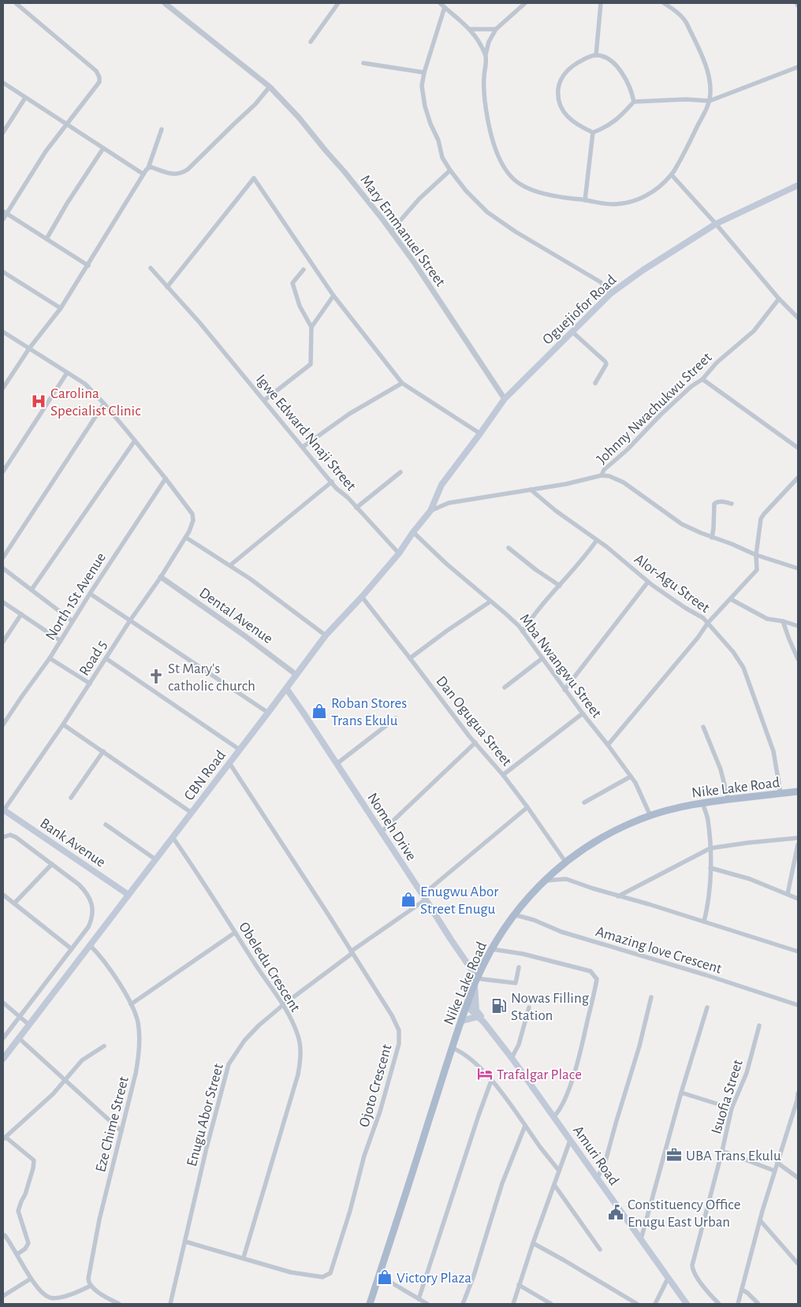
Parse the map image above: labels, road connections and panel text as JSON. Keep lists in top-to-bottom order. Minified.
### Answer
{"streets":{"main road":["Oguejiofor Road","CBN Road","Nike Lake Road","Nomeh Drive","Bank Avenue","Amuri Road"],"street":["Mary Emmanuel Street","Johnny Nwachukwu Street","Igwe Edward Nnaji Street","Alor-Agu Street","North 1St Avenue","Dental Avenue","Road 5","Mba Nwangwu Street","Dan Ogugua Street","Amazing love Crescent","Obeledu Crescent","Ojoto Crescent","Isuofia Street","Enugu Abor Street","Eze Chime Street"]},"crossings":[["Mary Emmanuel Street","Oguejiofor Road"],["Oguejiofor Road","Johnny Nwachukwu Street"],["Oguejiofor Road","CBN Road"],["Johnny Nwachukwu Street","Alor-Agu Street"],["Johnny Nwachukwu Street","CBN Road"],["Igwe Edward Nnaji Street","CBN Road"],["Alor-Agu Street","Nike Lake Road"],["North 1St Avenue","Road 5"],["Dental Avenue","Road 5"],["Dental Avenue","CBN Road"],["Road 5","Bank Avenue"],["Mba Nwangwu Street","CBN Road"],["Mba Nwangwu Street","Nike Lake Road"],["Dan Ogugua Street","CBN Road"],["Dan Ogugua Street","Nike Lake Road"],["Dan Ogugua Street","Enugu Abor Street"],["CBN Road","Nomeh Drive"],["CBN Road","Bank Avenue"],["CBN Road","Obeledu Crescent"],["CBN Road","Ojoto Crescent"],["CBN Road","Eze Chime Street"],["Nike Lake Road","Nomeh Drive"],["Nike Lake Road","Amazing love Crescent"],["Nike Lake Road","Amuri Road"],["Nomeh Drive","Enugu Abor Street"],["Obeledu Crescent","Ojoto Crescent"],["Obeledu Crescent","Enugu Abor Street"],["Ojoto Crescent","Enugu Abor Street"]],"places":{"hospital":["Carolina Specialist Clinic"],"church":["St Mary's catholic church"],"shop":["Roban Stores Trans Ekulu","Enugwu Abor Street Enugu","Victory Plaza"],"fuel station":["Nowas Filling Station"],"hotel":["Trafalgar Place"],"office":["UBA Trans Ekulu"],"public building":["Constituency Office Enugu East Urban"]}}
